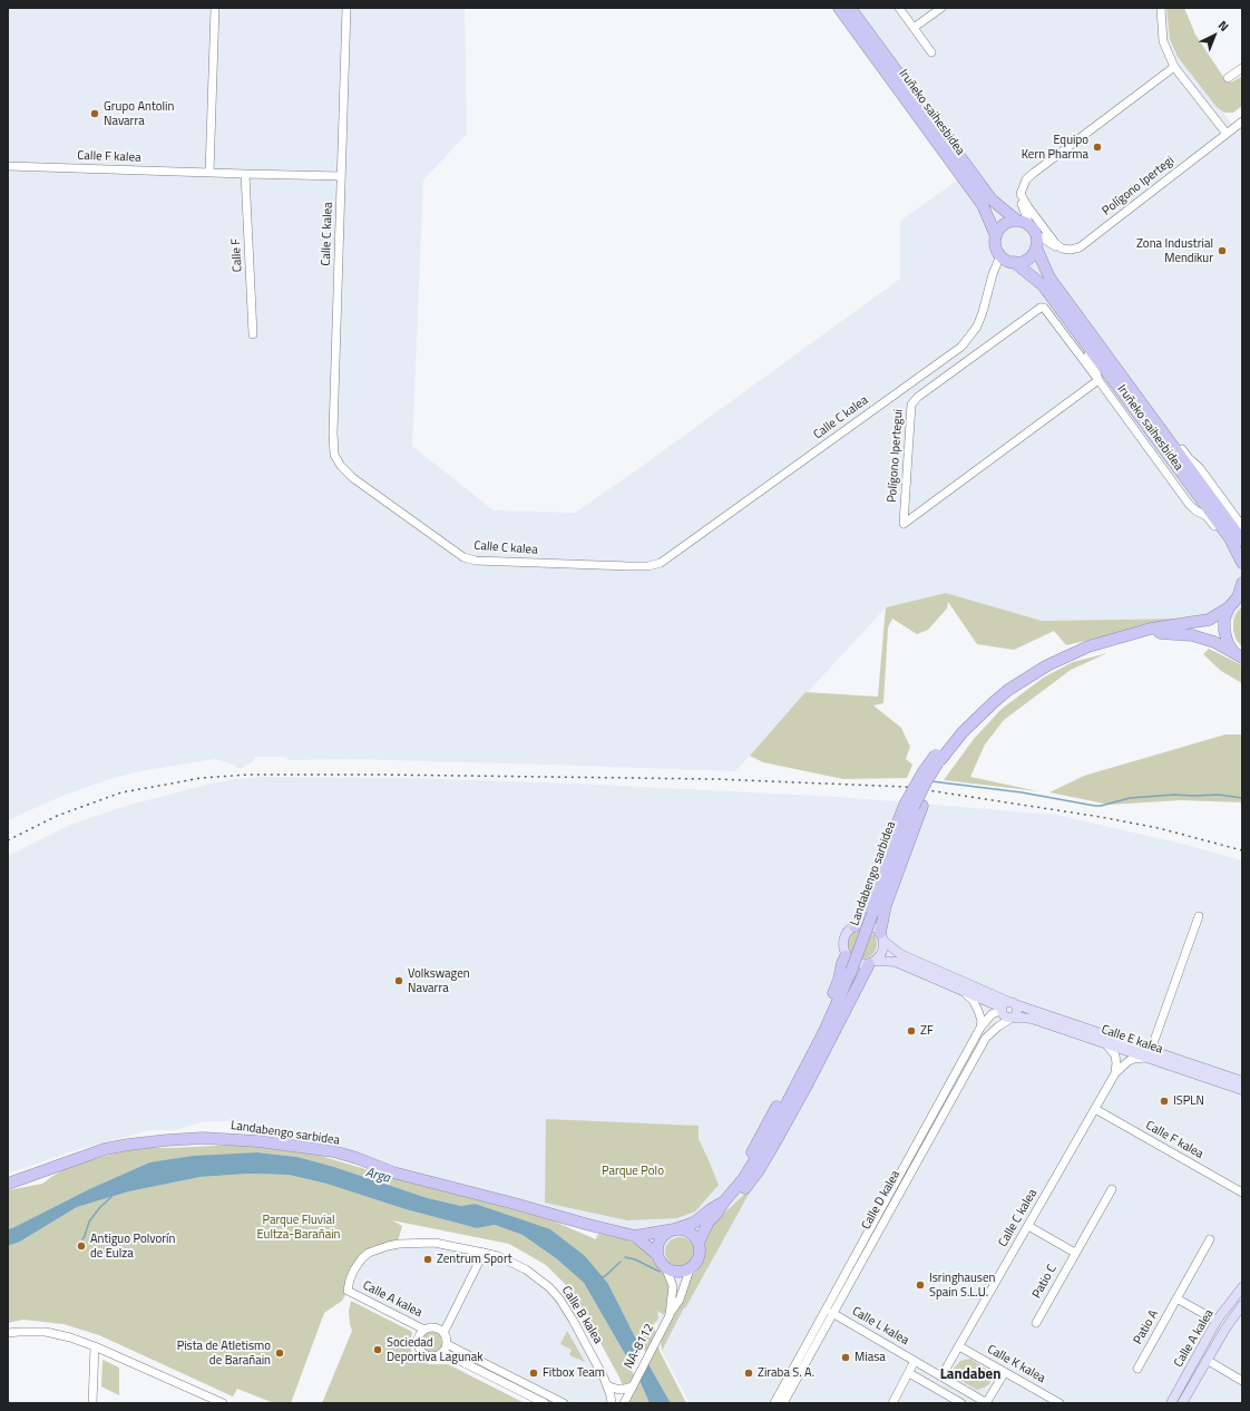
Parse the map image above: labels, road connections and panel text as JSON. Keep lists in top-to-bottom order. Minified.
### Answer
{"streets":{"highway":["Iruñeko saihesbidea","Landabengo sarbidea"],"main road":["Calle E kalea","Calle A kalea"],"street":["Calle F kalea","Polígono Ipertegi","Calle C kalea","Calle F","Polígono Ipertegui","Calle D kalea","Patio C","Calle B kalea","Calle L kalea","Patio A","NA-8112","Calle K kalea"]},"crossings":[["Iruñeko saihesbidea","Calle C kalea"],["Iruñeko saihesbidea","Polígono Ipertegui"],["Calle F kalea","Calle C kalea"],["Calle F kalea","Calle F"],["Calle C kalea","Calle L kalea"],["Calle C kalea","Calle K kalea"],["Landabengo sarbidea","NA-8112"],["Calle E kalea","Calle D kalea"],["Calle D kalea","Calle L kalea"],["Calle A kalea","Calle B kalea"],["Calle B kalea","NA-8112"]],"districts":["Landaben"],"water":["Arga"],"parks":["Parque Polo","Parque Fluvial Eultza-Barañain"],"places":["Grupo Antolin Navarra","Equipo Kern Pharma","Zona Industrial Mendikur","Volkswagen Navarra","ZF","ISPLN","Antiguo Polvorín de Eulza","Zentrum Sport","Isringhausen Spain S.L.U.","Sociedad Deportiva Lagunak","Pista de Atletismo de Barañain","Miasa","Fitbox Team","Ziraba S. A."],"north":"top right"}
